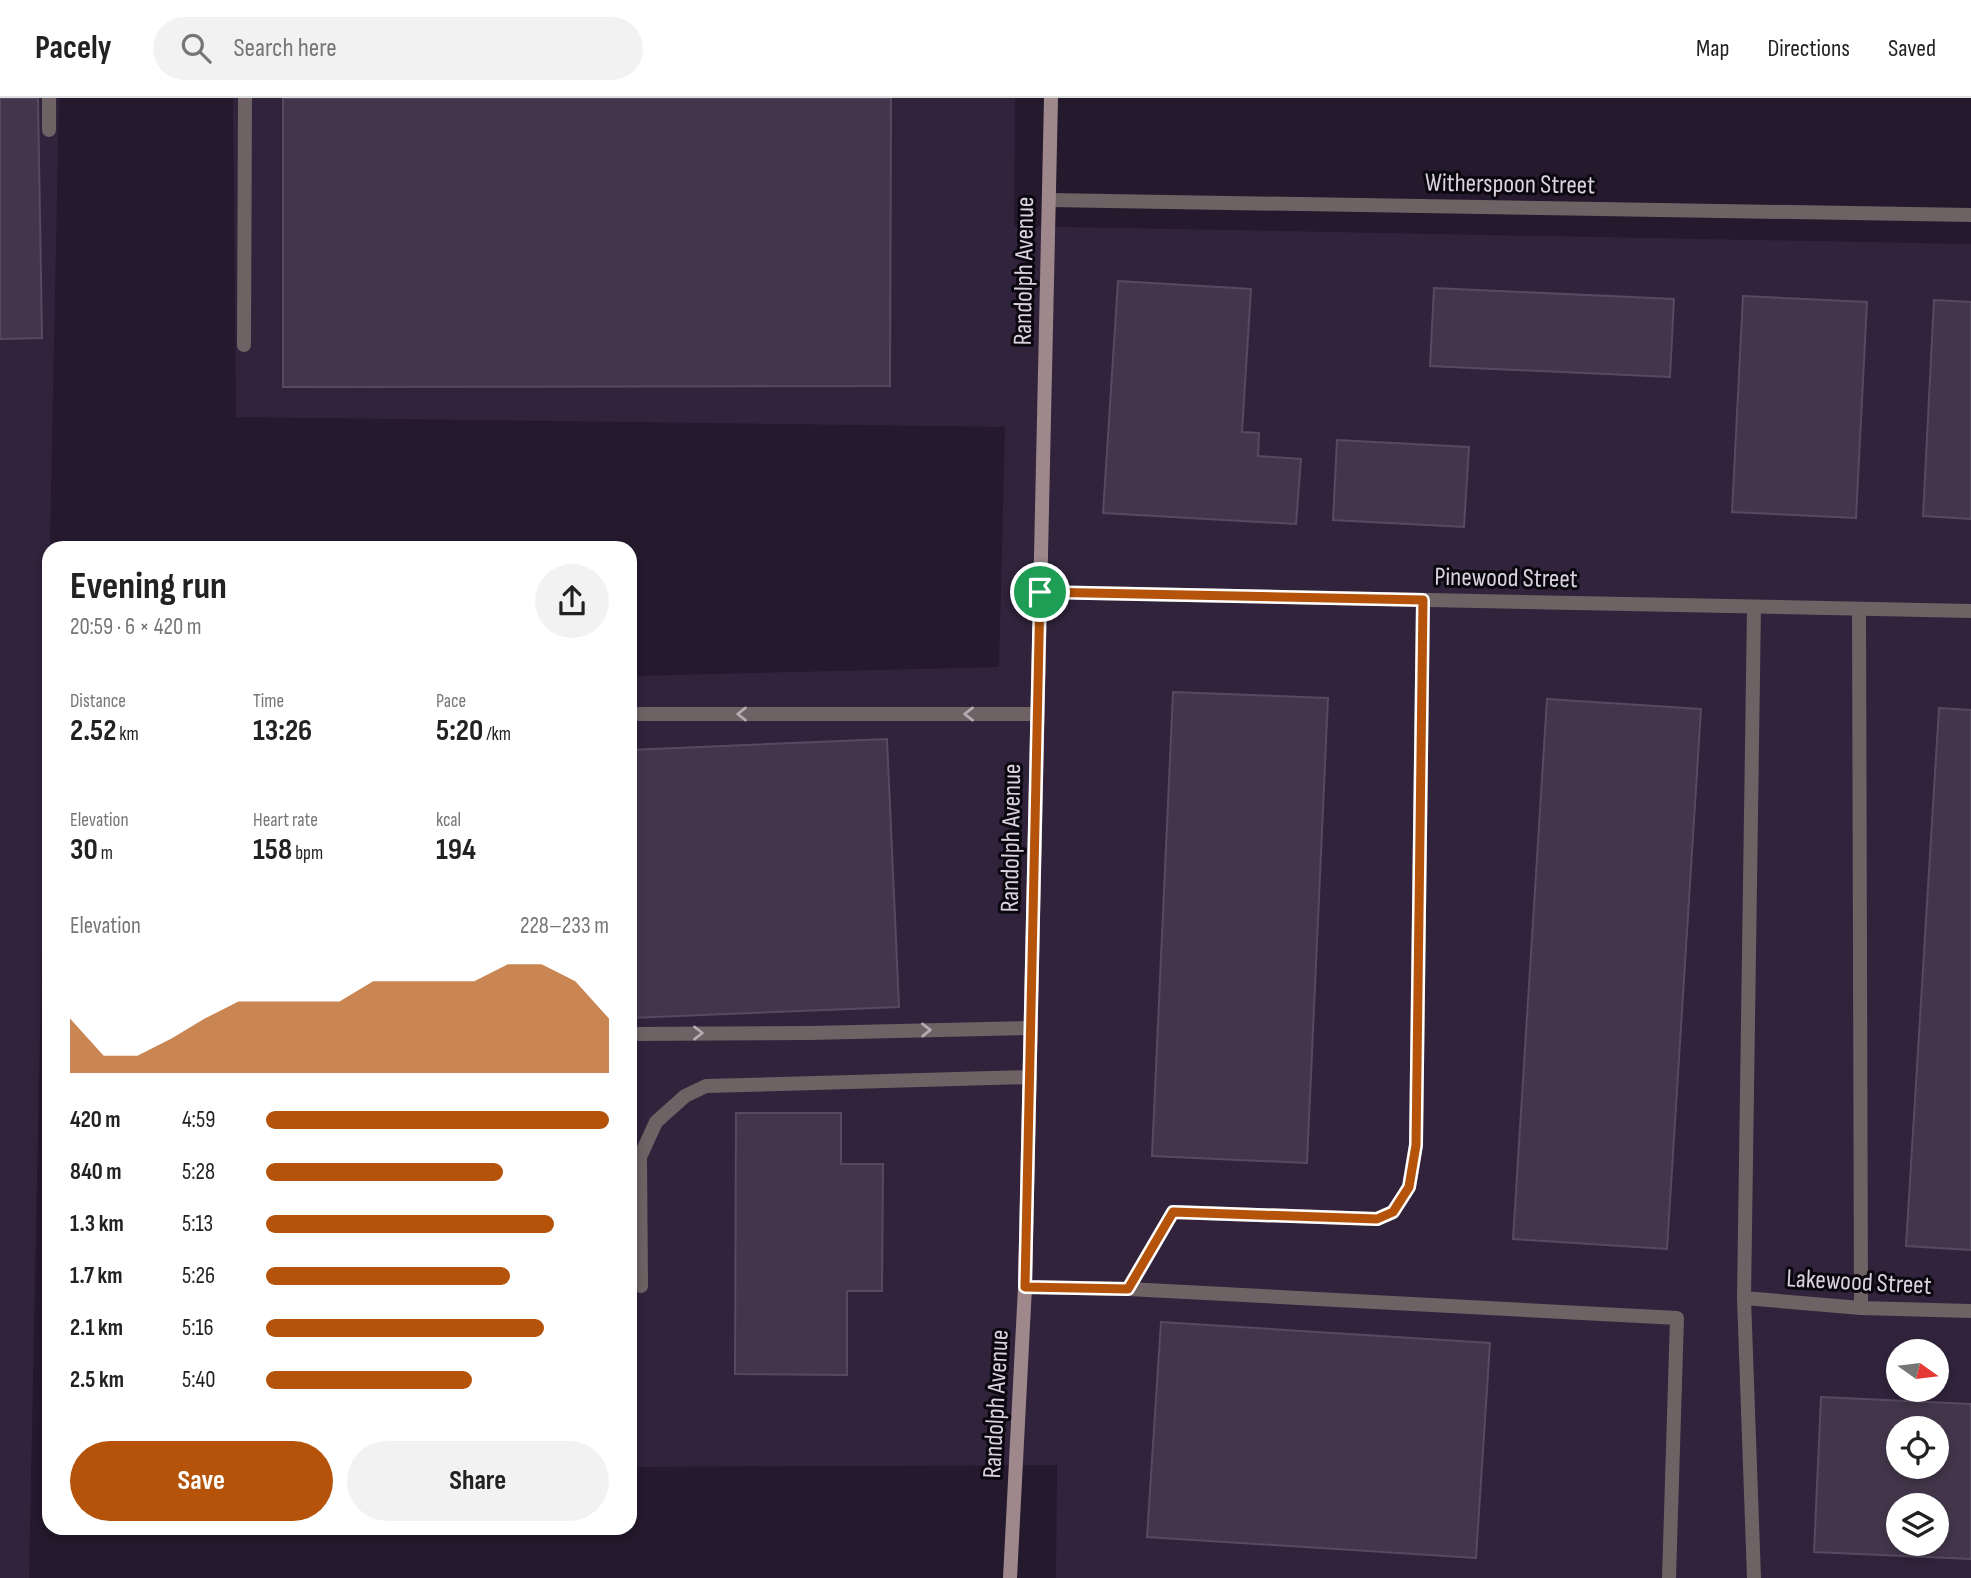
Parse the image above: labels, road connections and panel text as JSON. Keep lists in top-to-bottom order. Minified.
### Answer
{"streets":{"main road":["Randolph Avenue"],"street":["Witherspoon Street","Pinewood Street","Lakewood Street"]},"crossings":[["Witherspoon Street","Randolph Avenue"],["Randolph Avenue","Pinewood Street"]],"north":"right","page":{"header":"Pacely","search":"Search here","nav":["Map","Directions","Saved"],"heading":["Evening run","20:59 · 6 × 420 m"],"stats":[["Distance","2.52 km"],["Time","13:26"],["Pace","5:20 /km"],["Elevation","30 m"],["Heart rate","158 bpm"],["kcal","194"]],"chart":["Elevation","228–233 m"],"list":[{"name":"420 m","note":"4:59"},{"name":"840 m","note":"5:28"},{"name":"1.3 km","note":"5:13"},{"name":"1.7 km","note":"5:26"},{"name":"2.1 km","note":"5:16"},{"name":"2.5 km","note":"5:40"}],"buttons":["Save","Share"]}}
